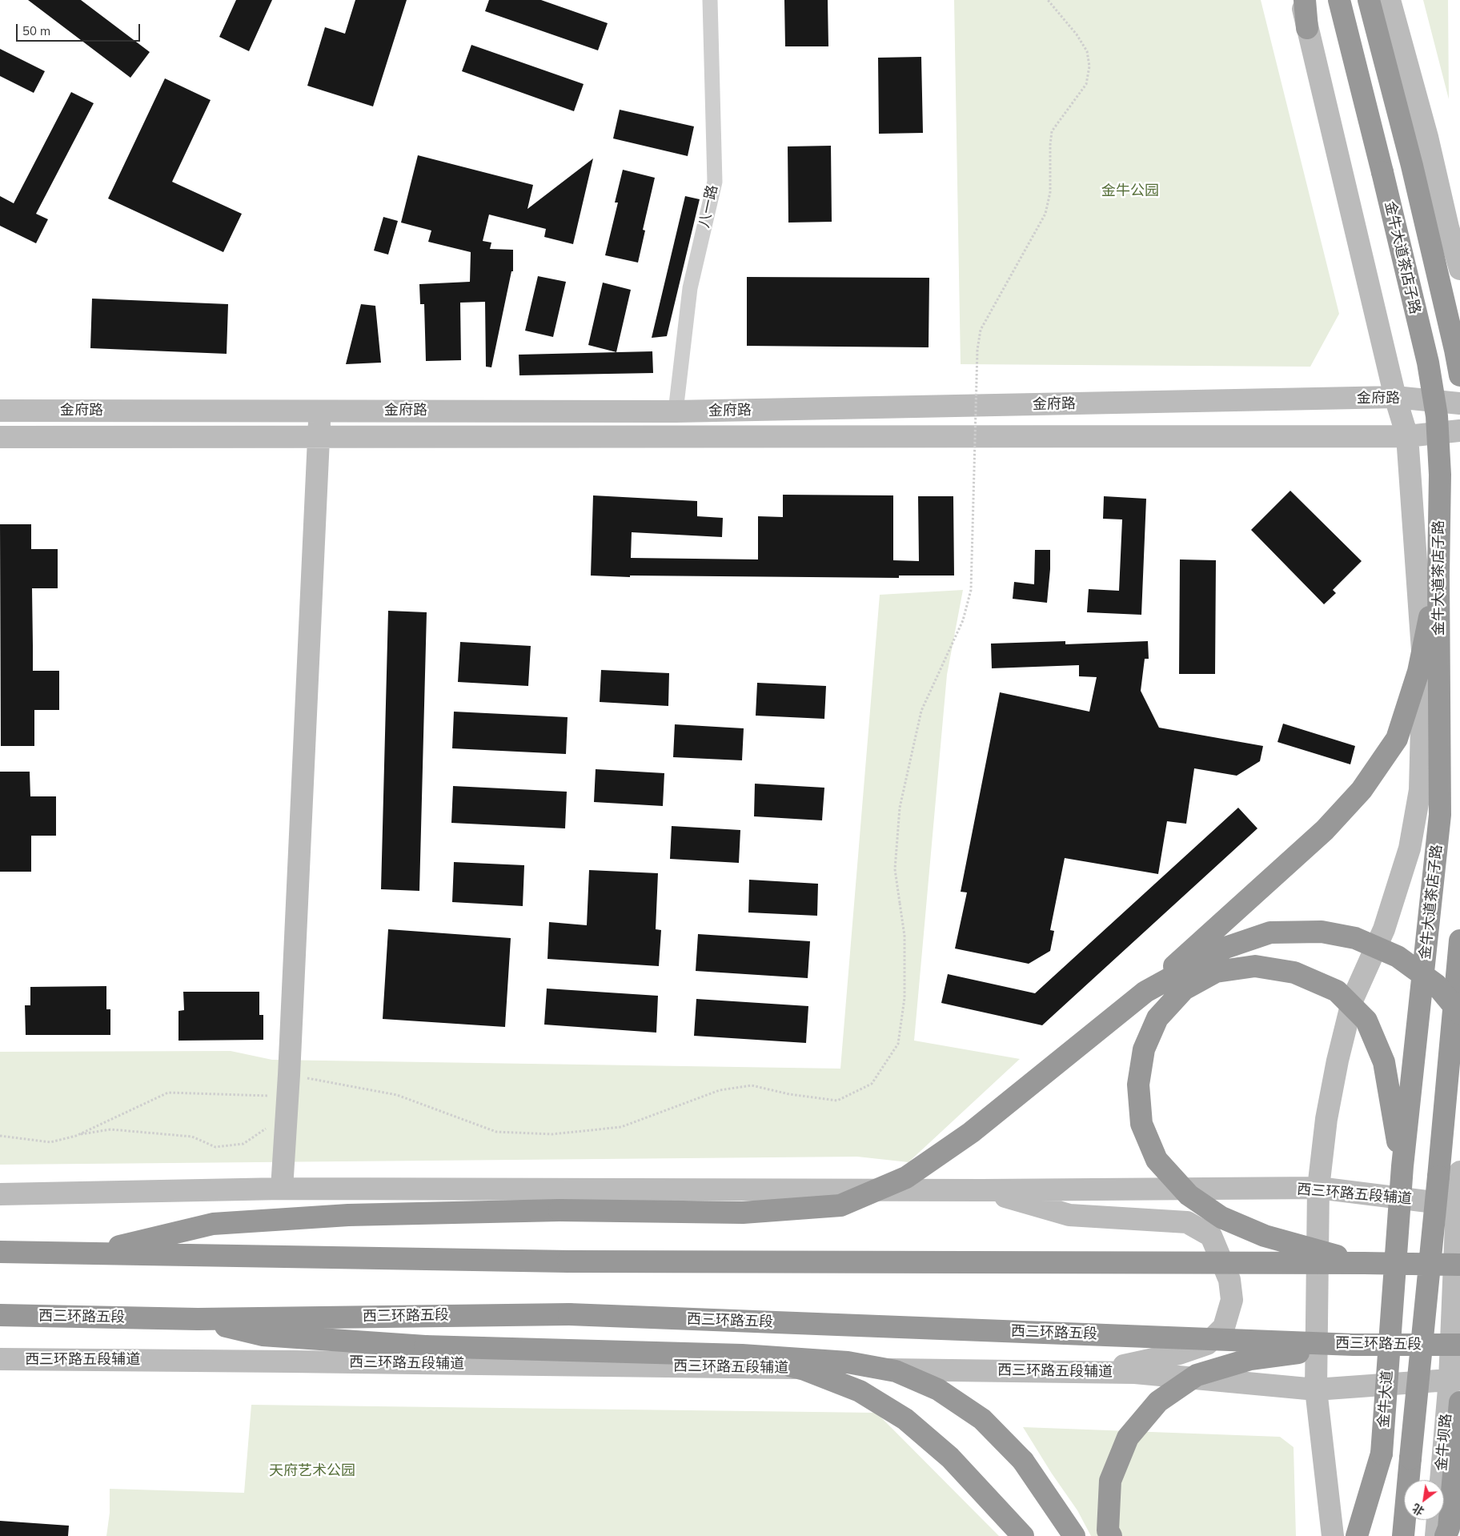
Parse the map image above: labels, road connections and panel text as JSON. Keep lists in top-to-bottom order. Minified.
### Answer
{"streets":{"highway":["金牛大道茶店子路","西三环路五段","金牛大道"],"main road":["金府路","西三环路五段辅道","金牛坝路"],"street":["八一路"]},"crossings":[["八一路","金府路"],["金牛大道茶店子路","金牛大道"],["西三环路五段辅道","金牛坝路"]],"parks":["金牛公园","天府艺术公园"],"scale_bar":"50 m","north":"bottom left"}
